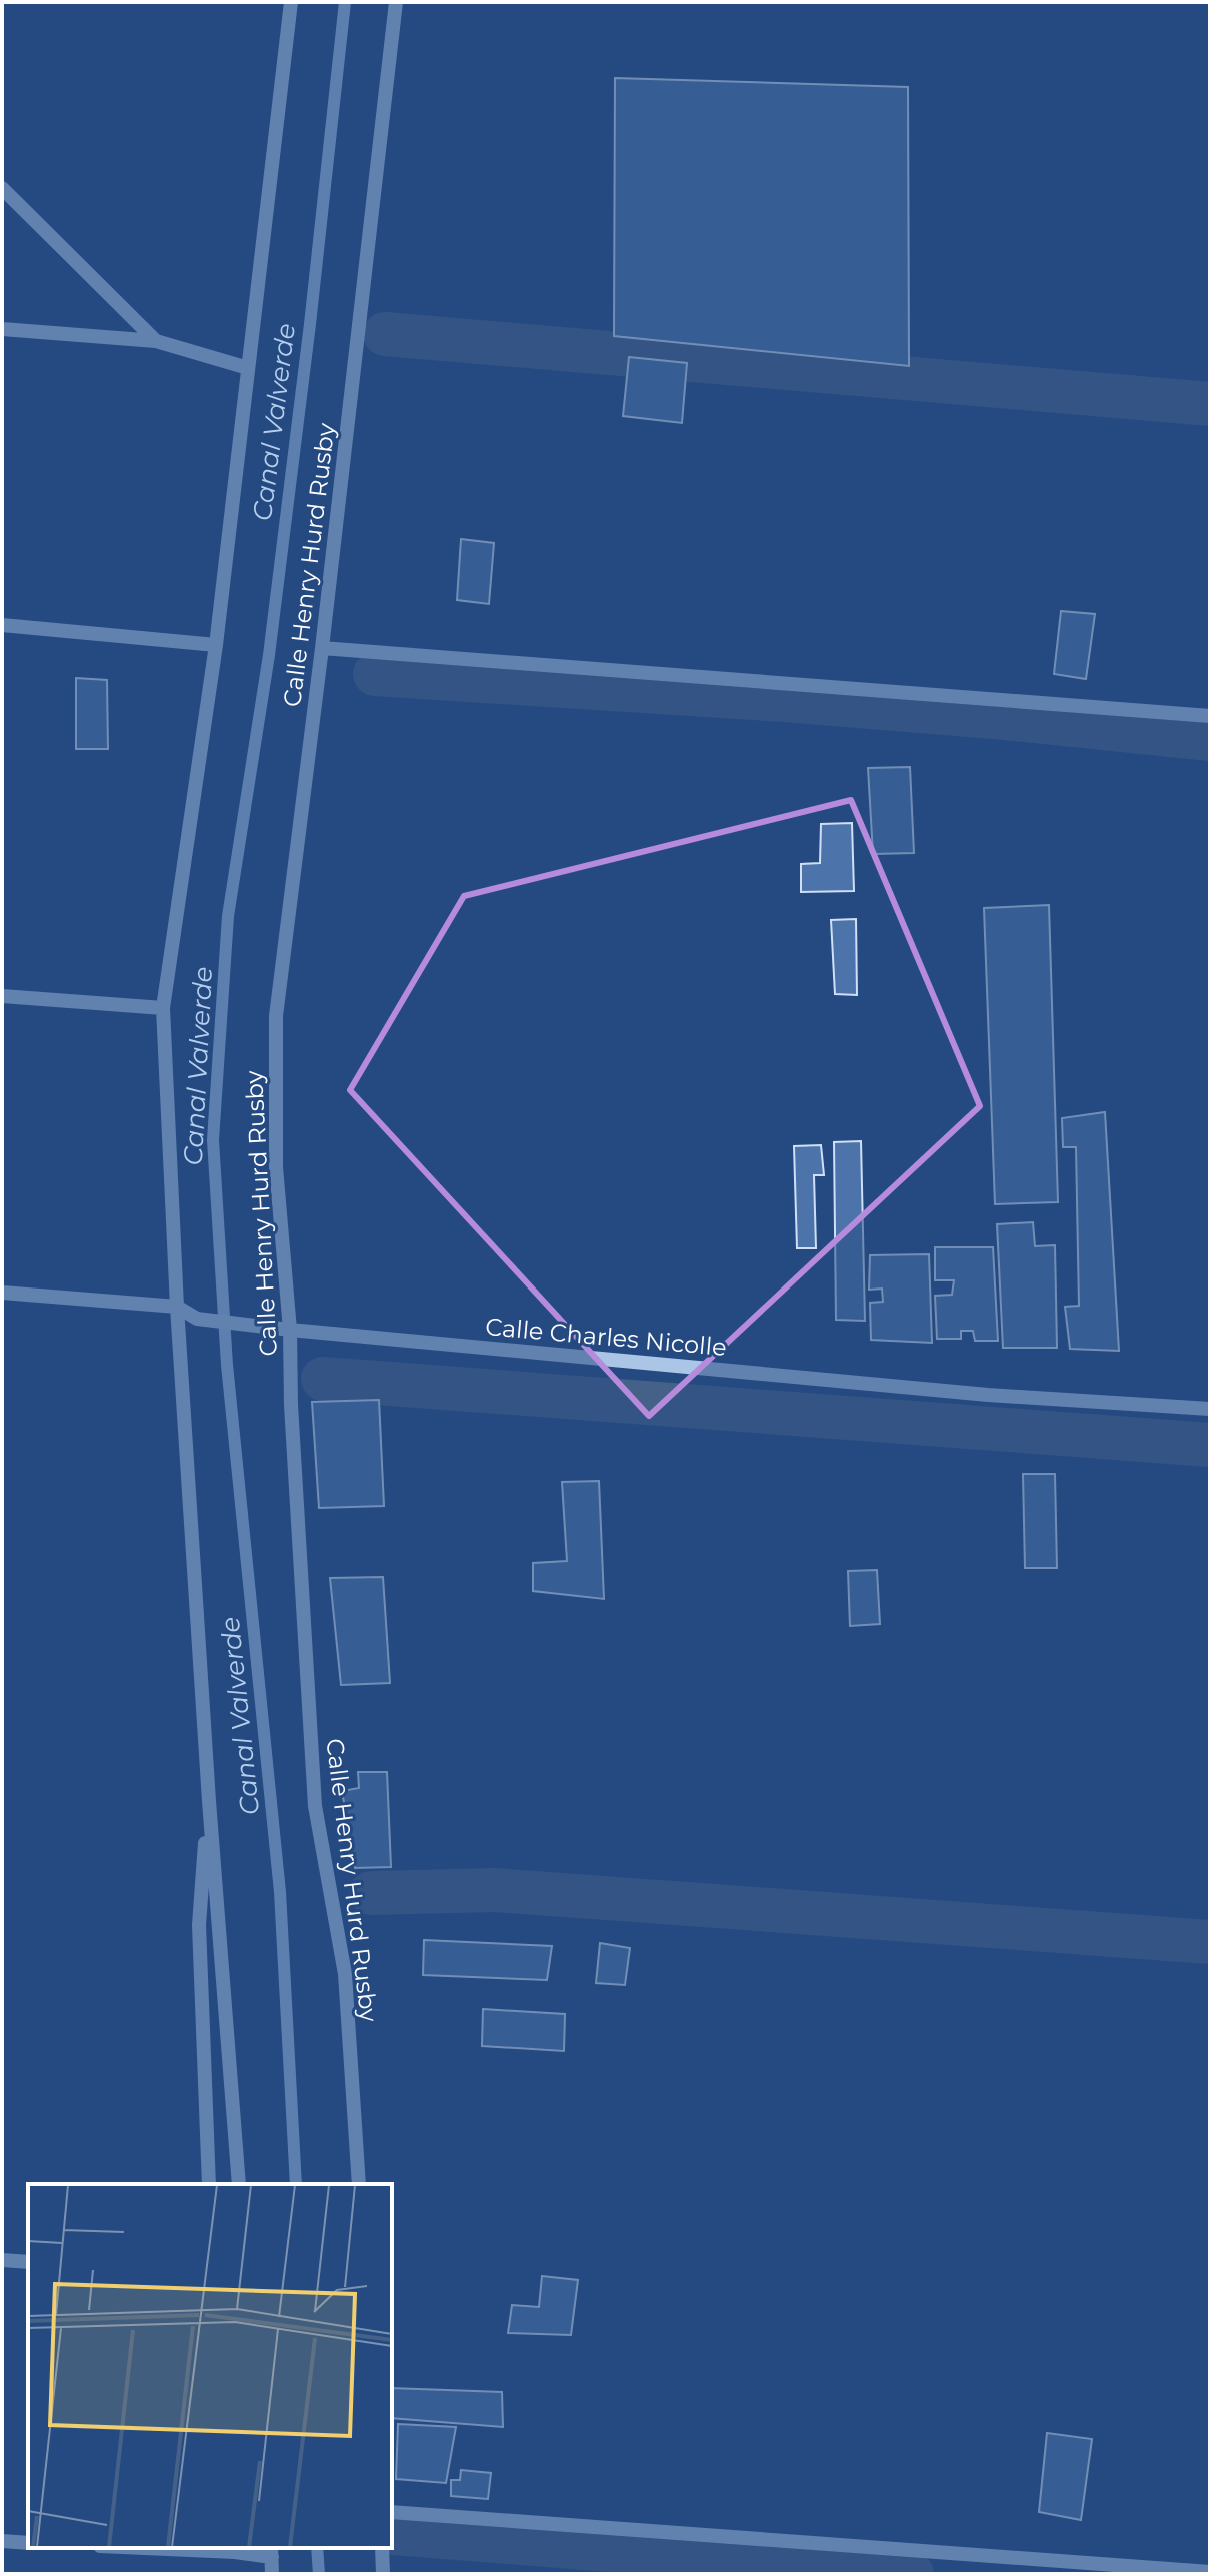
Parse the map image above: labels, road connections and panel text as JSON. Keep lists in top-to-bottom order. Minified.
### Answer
{"streets":{"street":["Calle Henry Hurd Rusby","Calle Charles Nicolle"]},"crossings":[["Calle Henry Hurd Rusby","Calle Charles Nicolle"]],"water":["Canal Valverde"]}
